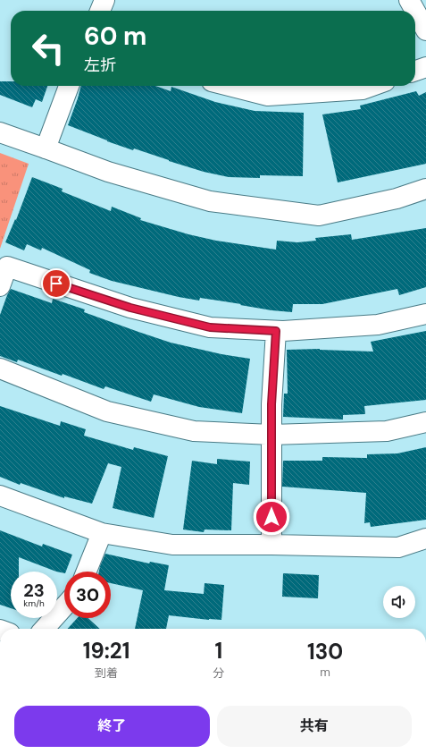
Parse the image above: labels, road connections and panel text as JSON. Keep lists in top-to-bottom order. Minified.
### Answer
{"page":{"turn":["60 m","左折"],"speed":"23 km/h","limit":"30","eta":["19:21","到着","1","分","130","m"],"buttons":["終了","共有"]}}
